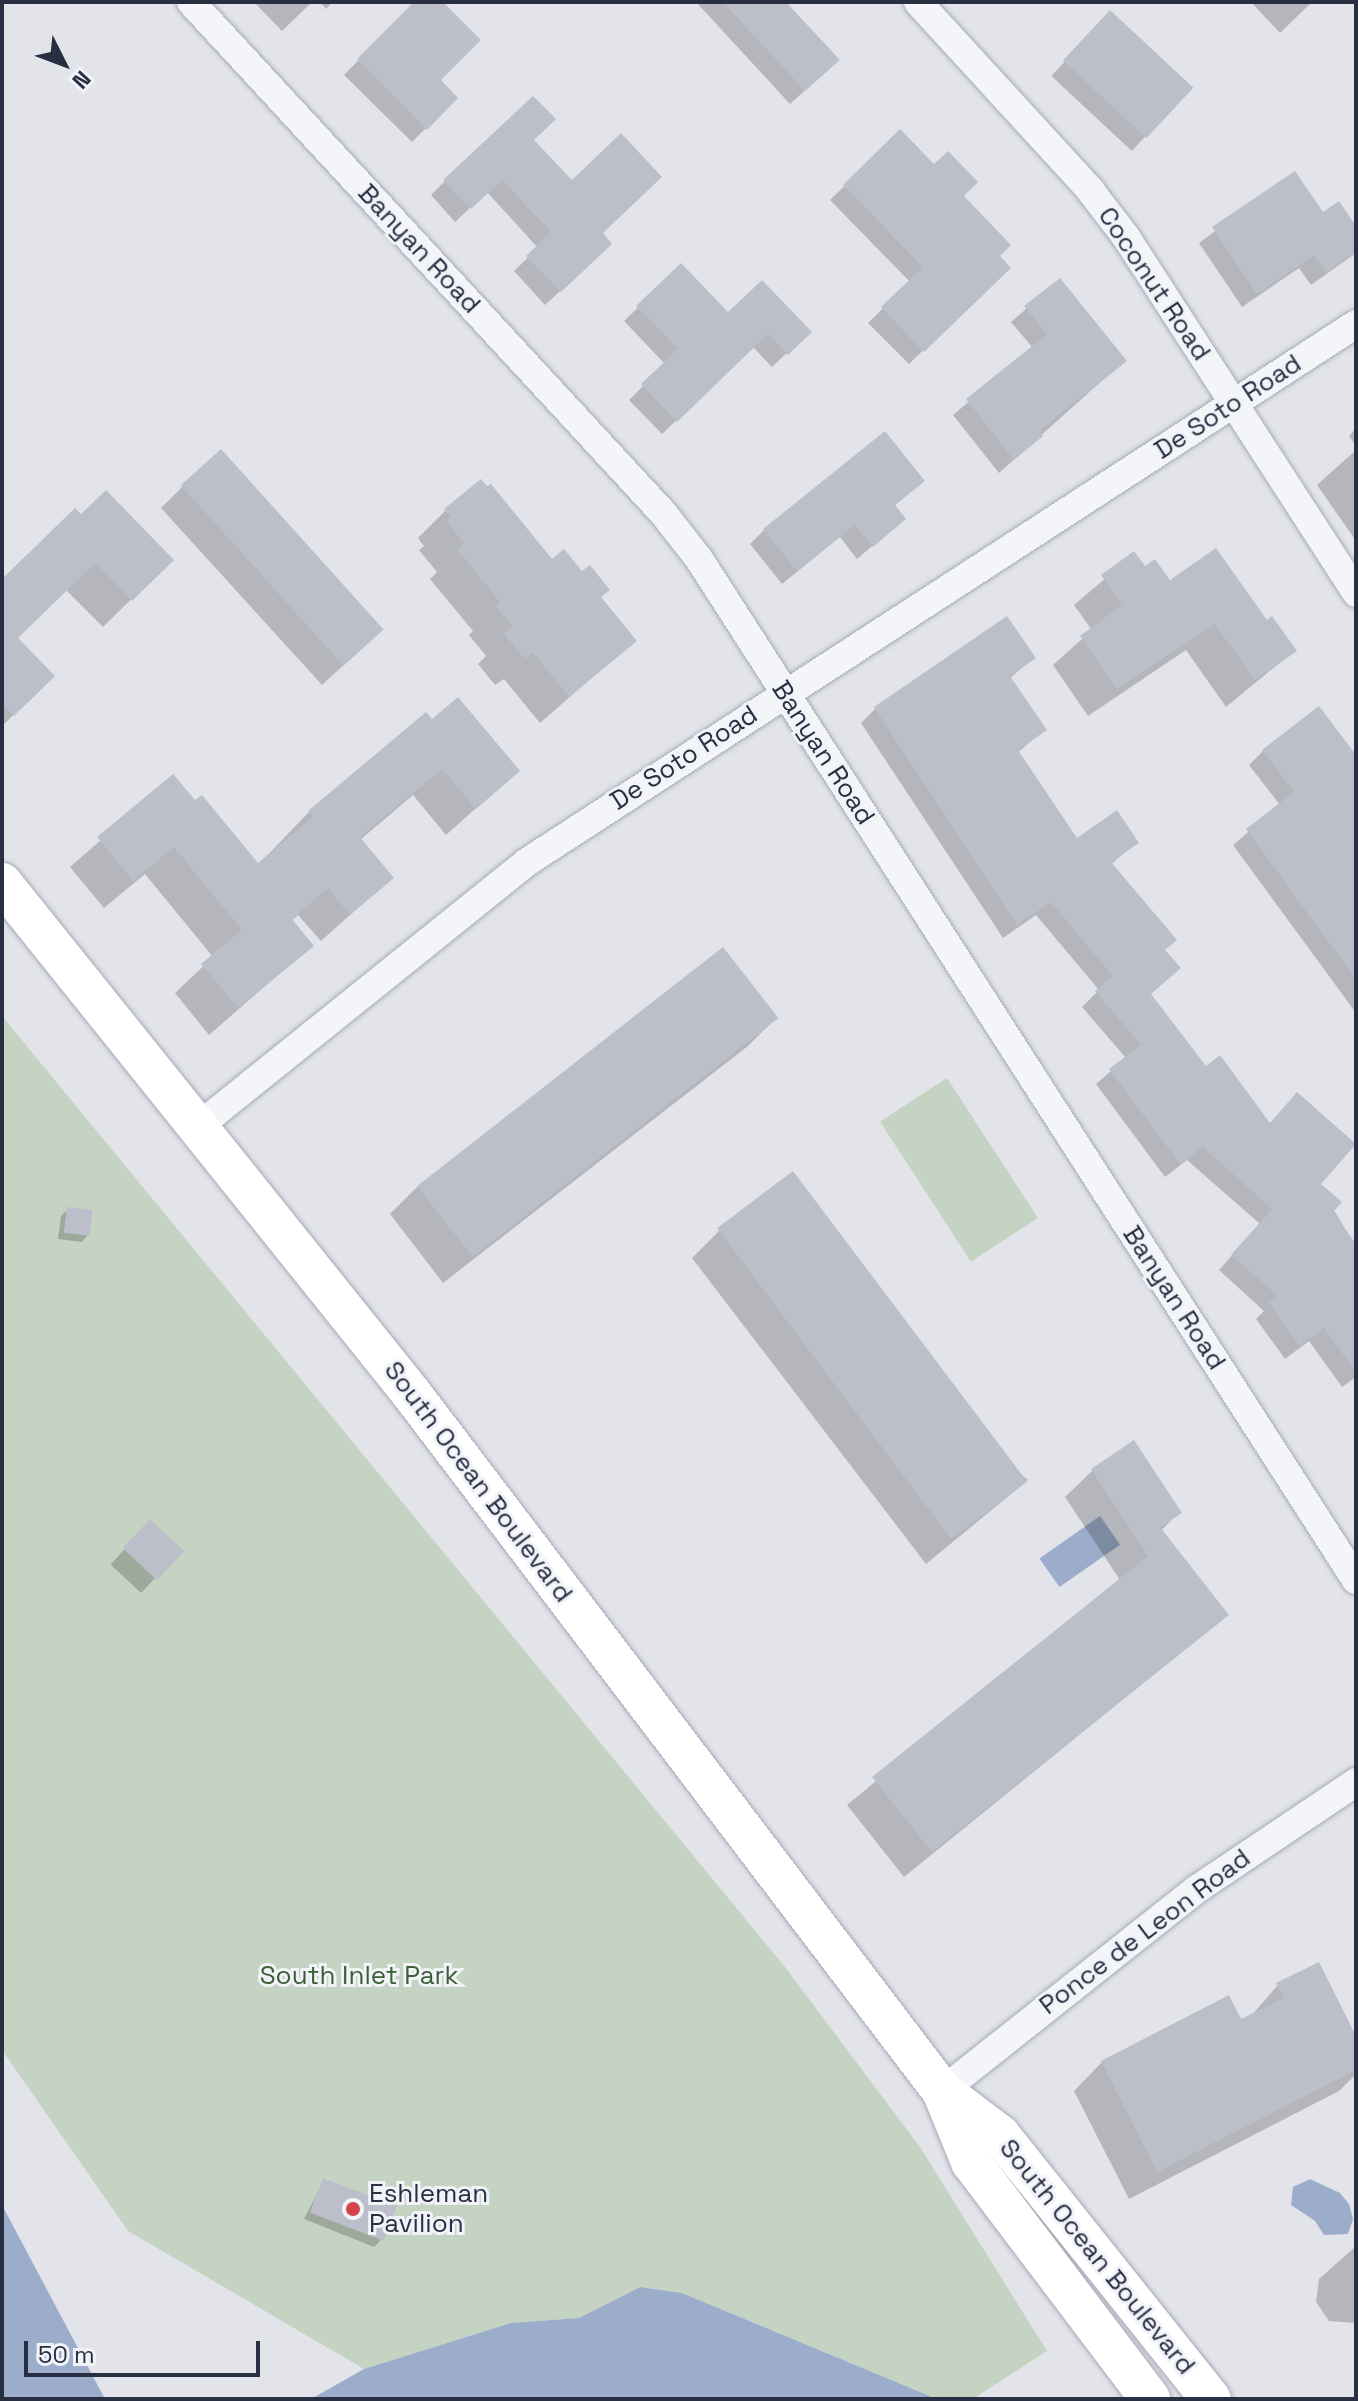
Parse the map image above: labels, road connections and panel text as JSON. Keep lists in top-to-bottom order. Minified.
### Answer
{"streets":{"main road":["South Ocean Boulevard"],"street":["Banyan Road","Coconut Road","De Soto Road","Ponce de Leon Road"]},"crossings":[["Banyan Road","De Soto Road"],["Coconut Road","De Soto Road"],["De Soto Road","South Ocean Boulevard"],["South Ocean Boulevard","Ponce de Leon Road"]],"parks":["South Inlet Park"],"places":["Eshleman Pavilion"],"scale_bar":"50 m","north":"bottom right"}
